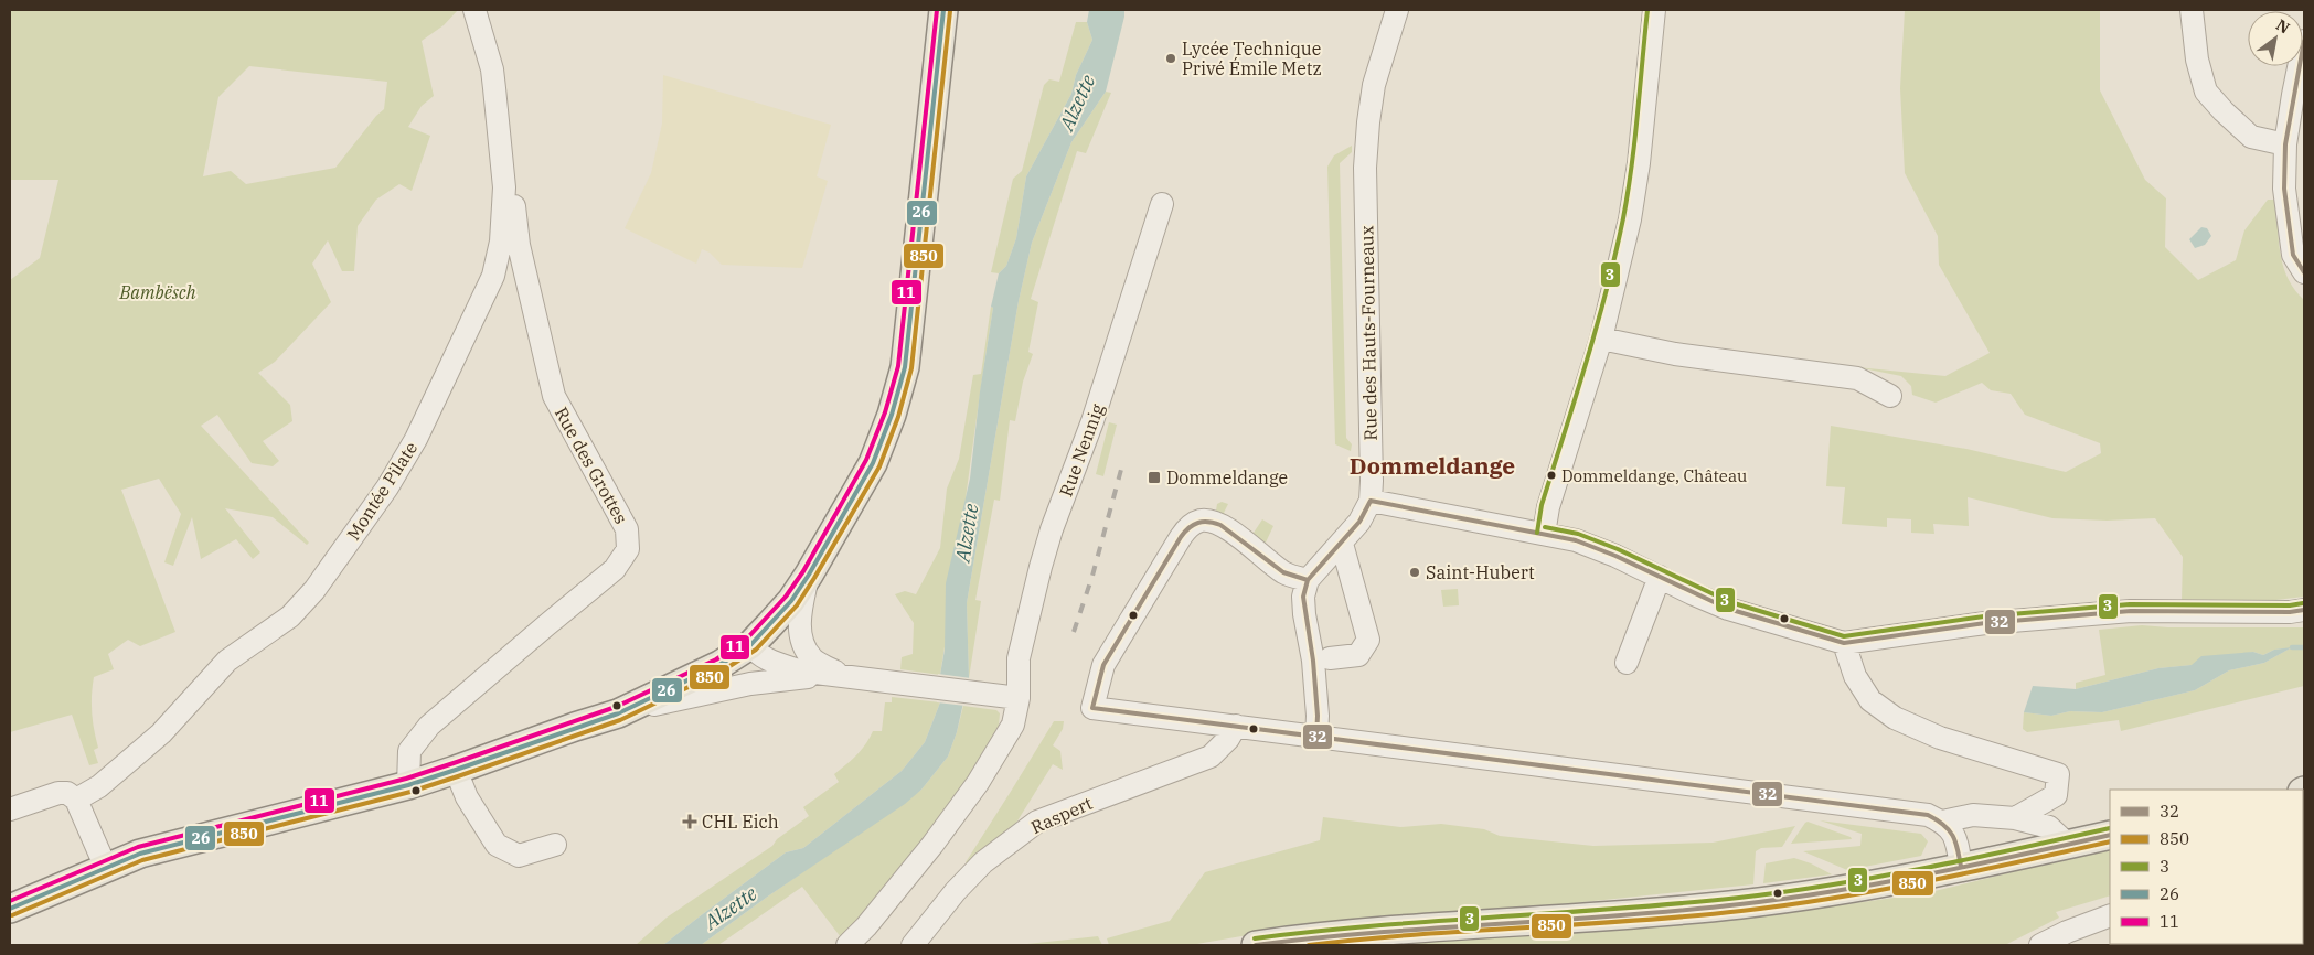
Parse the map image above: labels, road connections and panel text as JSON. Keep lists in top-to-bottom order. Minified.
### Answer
{"streets":{"street":["Rue des Hauts-Fourneaux","Rue Nennig","Rue des Grottes","Montée Pilate","Raspert"]},"crossings":[["Rue des Grottes","Montée Pilate"]],"districts":["Dommeldange"],"water":["Alzette"],"parks":["Bambësch"],"places":{"other":["Lycée Technique Privé Émile Metz","Dommeldange, Château","Saint-Hubert"],"transit":["Dommeldange"],"health":["CHL Eich"]},"lines":["transit line 3","transit line 26","transit line 11","transit line 850","transit line 32"],"legend":["32","850","3","26","11"],"north":"top right"}
